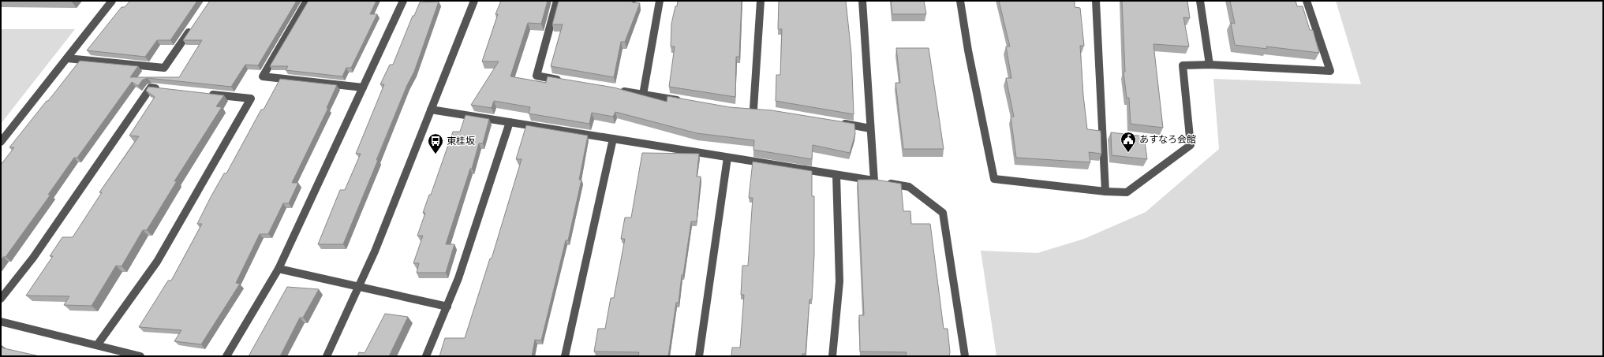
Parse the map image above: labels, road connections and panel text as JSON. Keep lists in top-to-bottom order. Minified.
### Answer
{"places":{"public building":["あすなろ会館"],"bus stop":["東桂坂"]}}
